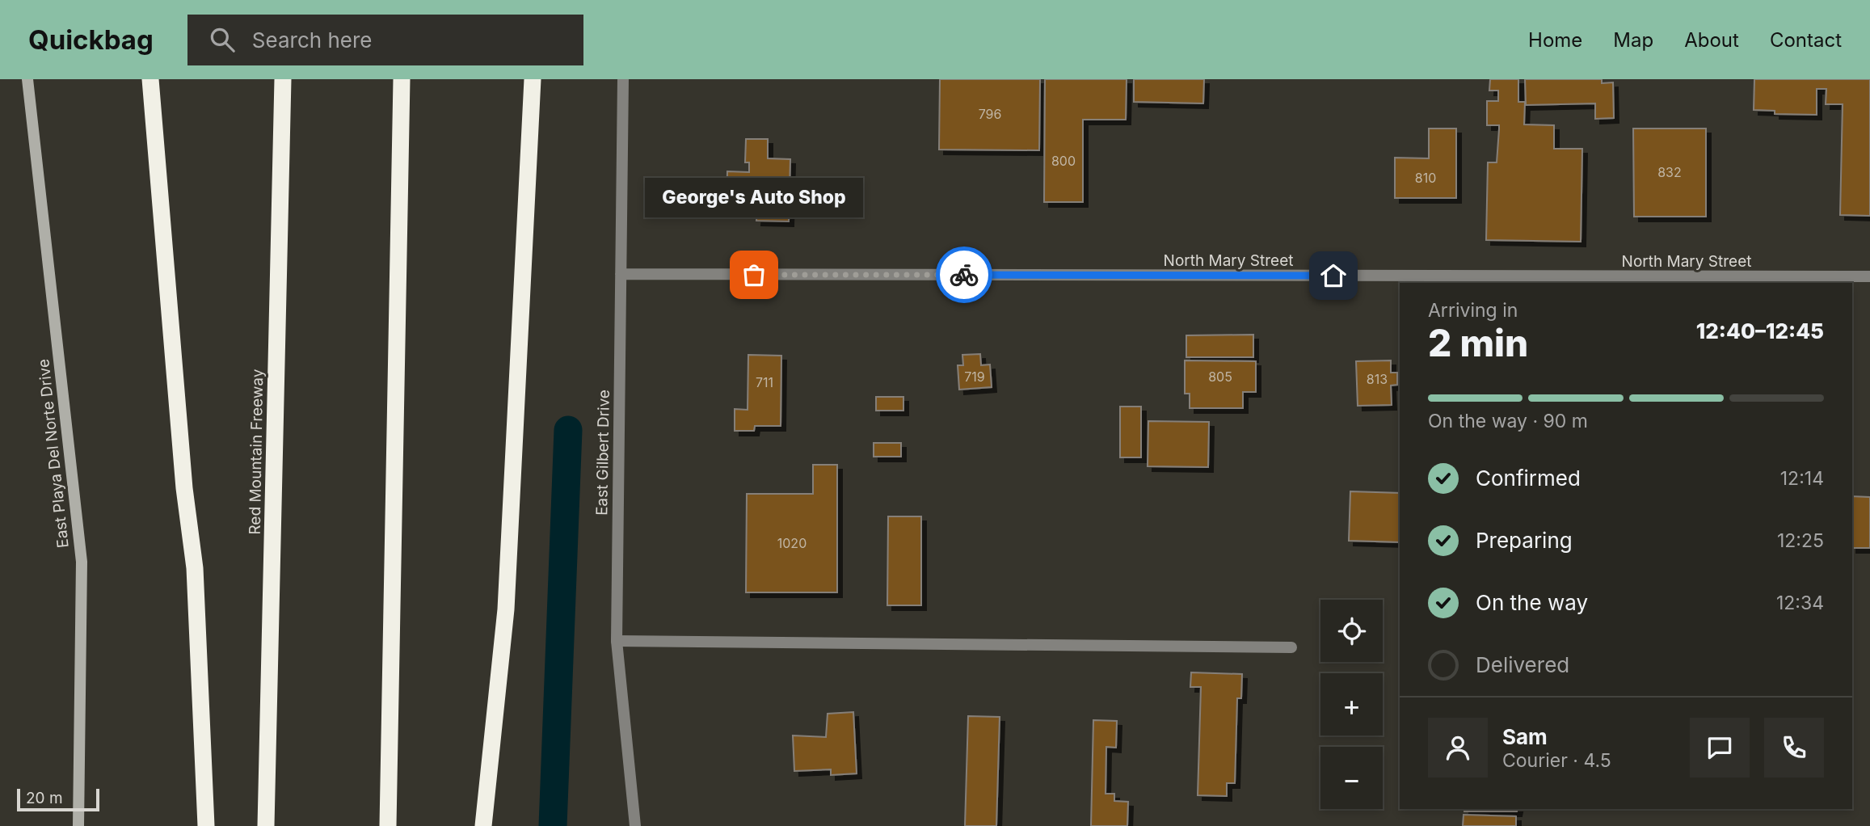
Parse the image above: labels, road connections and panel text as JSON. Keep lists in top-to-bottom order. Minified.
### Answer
{"streets":{"highway":["Red Mountain Freeway"],"street":["North Mary Street","East Gilbert Drive","East Playa Del Norte Drive"]},"crossings":[["North Mary Street","East Gilbert Drive"]],"places":["George's Auto Shop"],"house_numbers":["796","800","832","810","719","805","813","711","1020"],"scale_bar":"20 m","page":{"header":"Quickbag","search":"Search here","nav":["Home","Map","About","Contact"],"bubble":"George's Auto Shop","heading":["2 min","Arriving in","12:40–12:45"],"panel":["Sam","Courier · 4.5"],"bar":"On the way · 90 m","list":[["Confirmed","12:14"],["Preparing","12:25"],["On the way","12:34"],"Delivered"],"map_buttons":["+","−"],"scale":"20 m"}}
